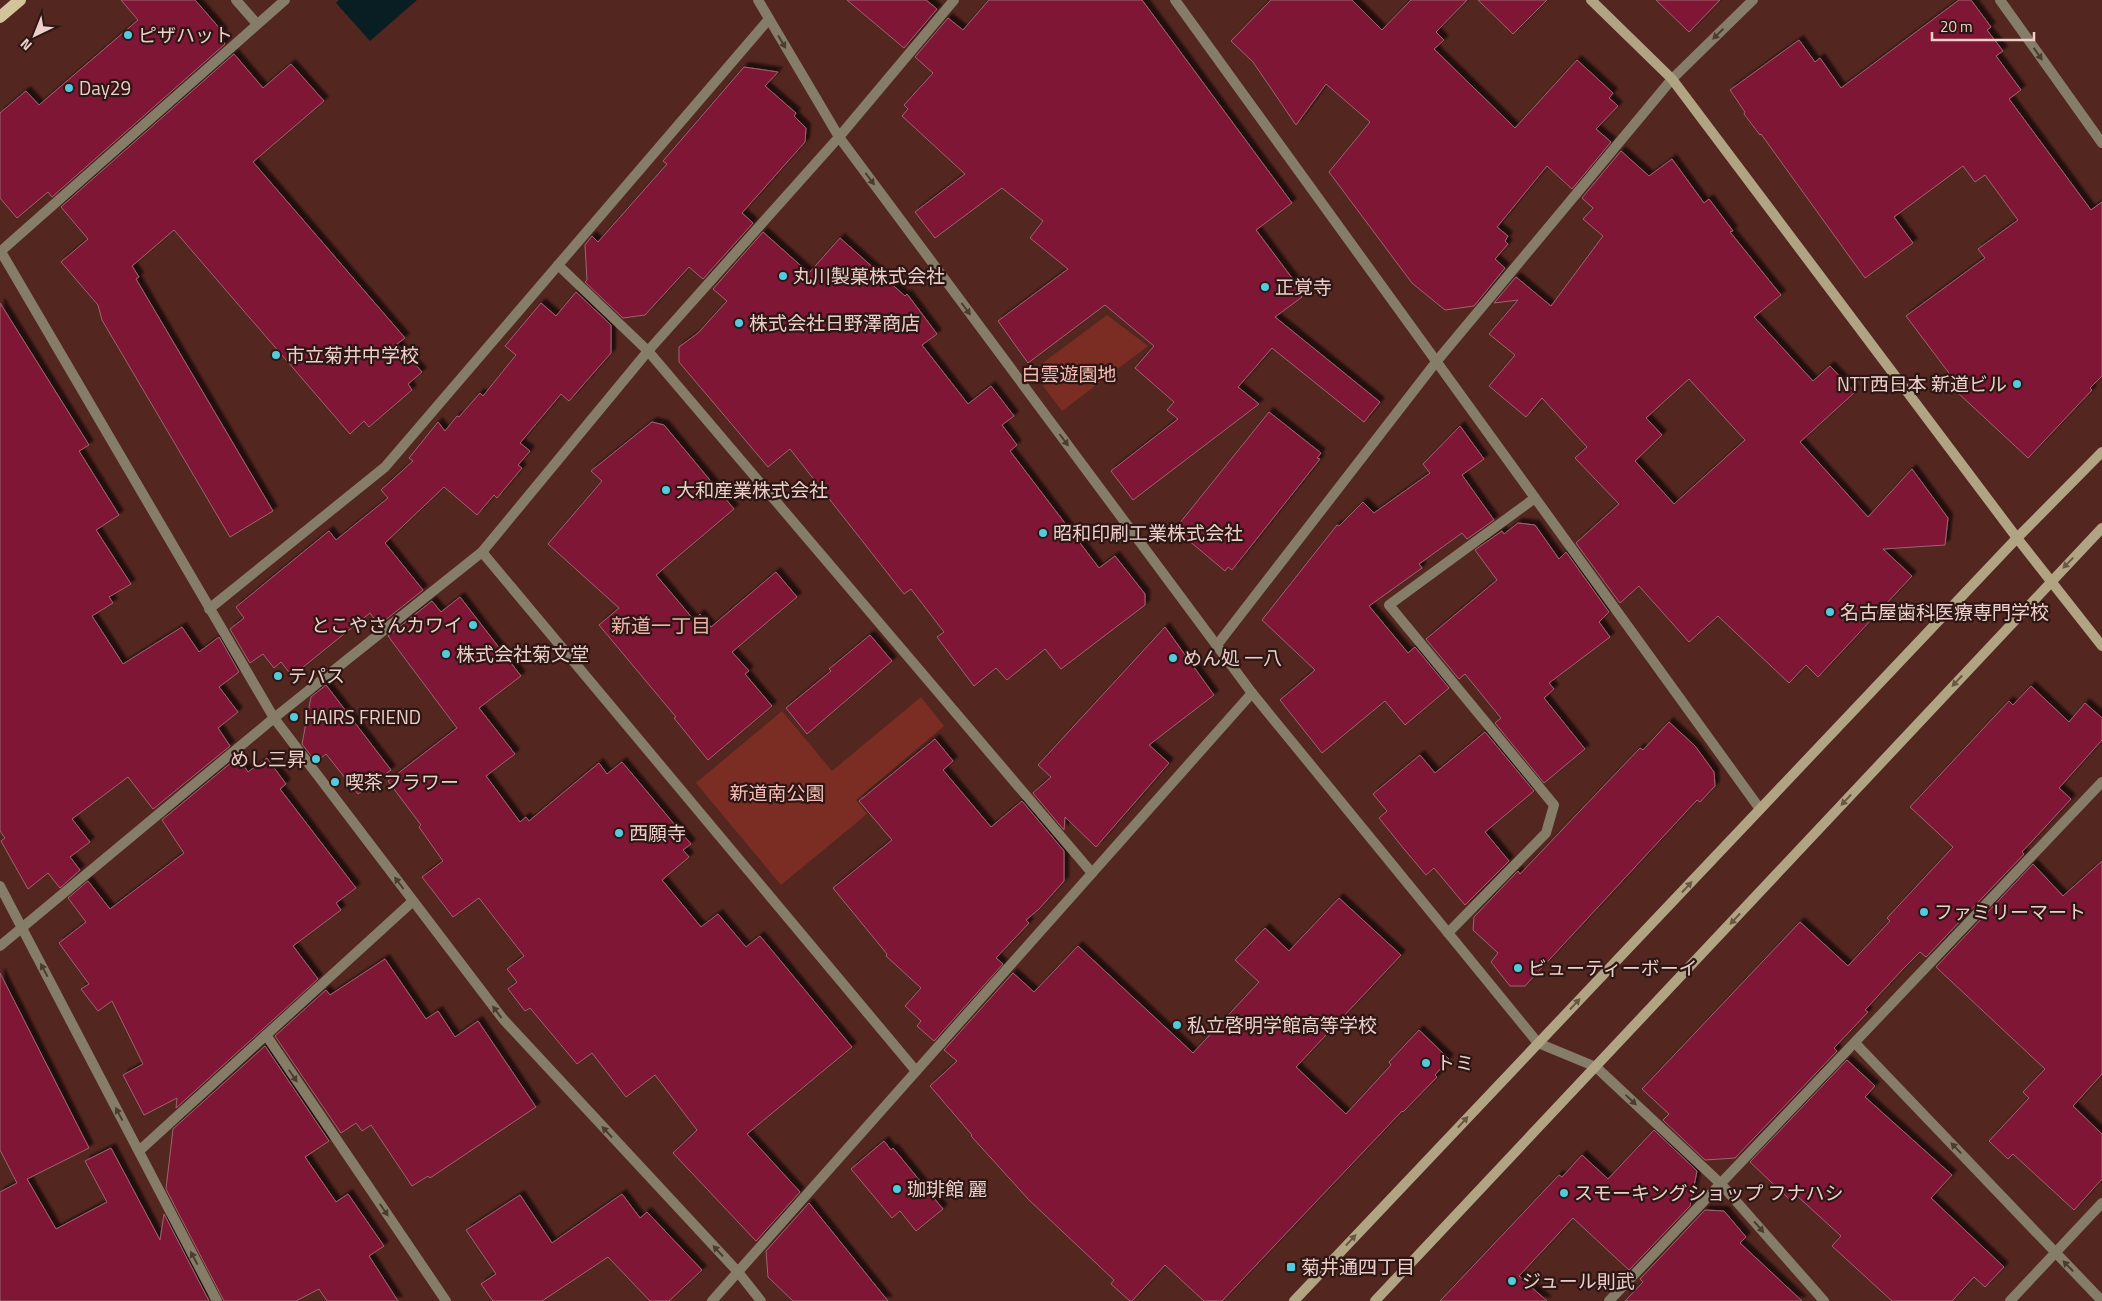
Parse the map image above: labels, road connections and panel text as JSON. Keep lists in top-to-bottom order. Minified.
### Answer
{"districts":["新道一丁目"],"parks":["白雲遊園地","新道南公園"],"places":{"other":["ピザハット","Day29","丸川製菓株式会社","正覚寺","株式会社日野澤商店","市立菊井中学校","NTT西日本 新道ビル","大和産業株式会社","昭和印刷工業株式会社","名古屋歯科医療専門学校","とこやさんカワイ","株式会社菊文堂","めん処 一八","テパス","HAIRS FRIEND","めし三昇","喫茶フラワー","西願寺","ファミリーマート","ビューティーボーイ","私立啓明学館高等学校","トミ","珈琲館 麗","スモーキングショップ フナハシ","ジュール則武"],"transit":["菊井通四丁目"]},"scale_bar":"20 m","north":"bottom left"}
